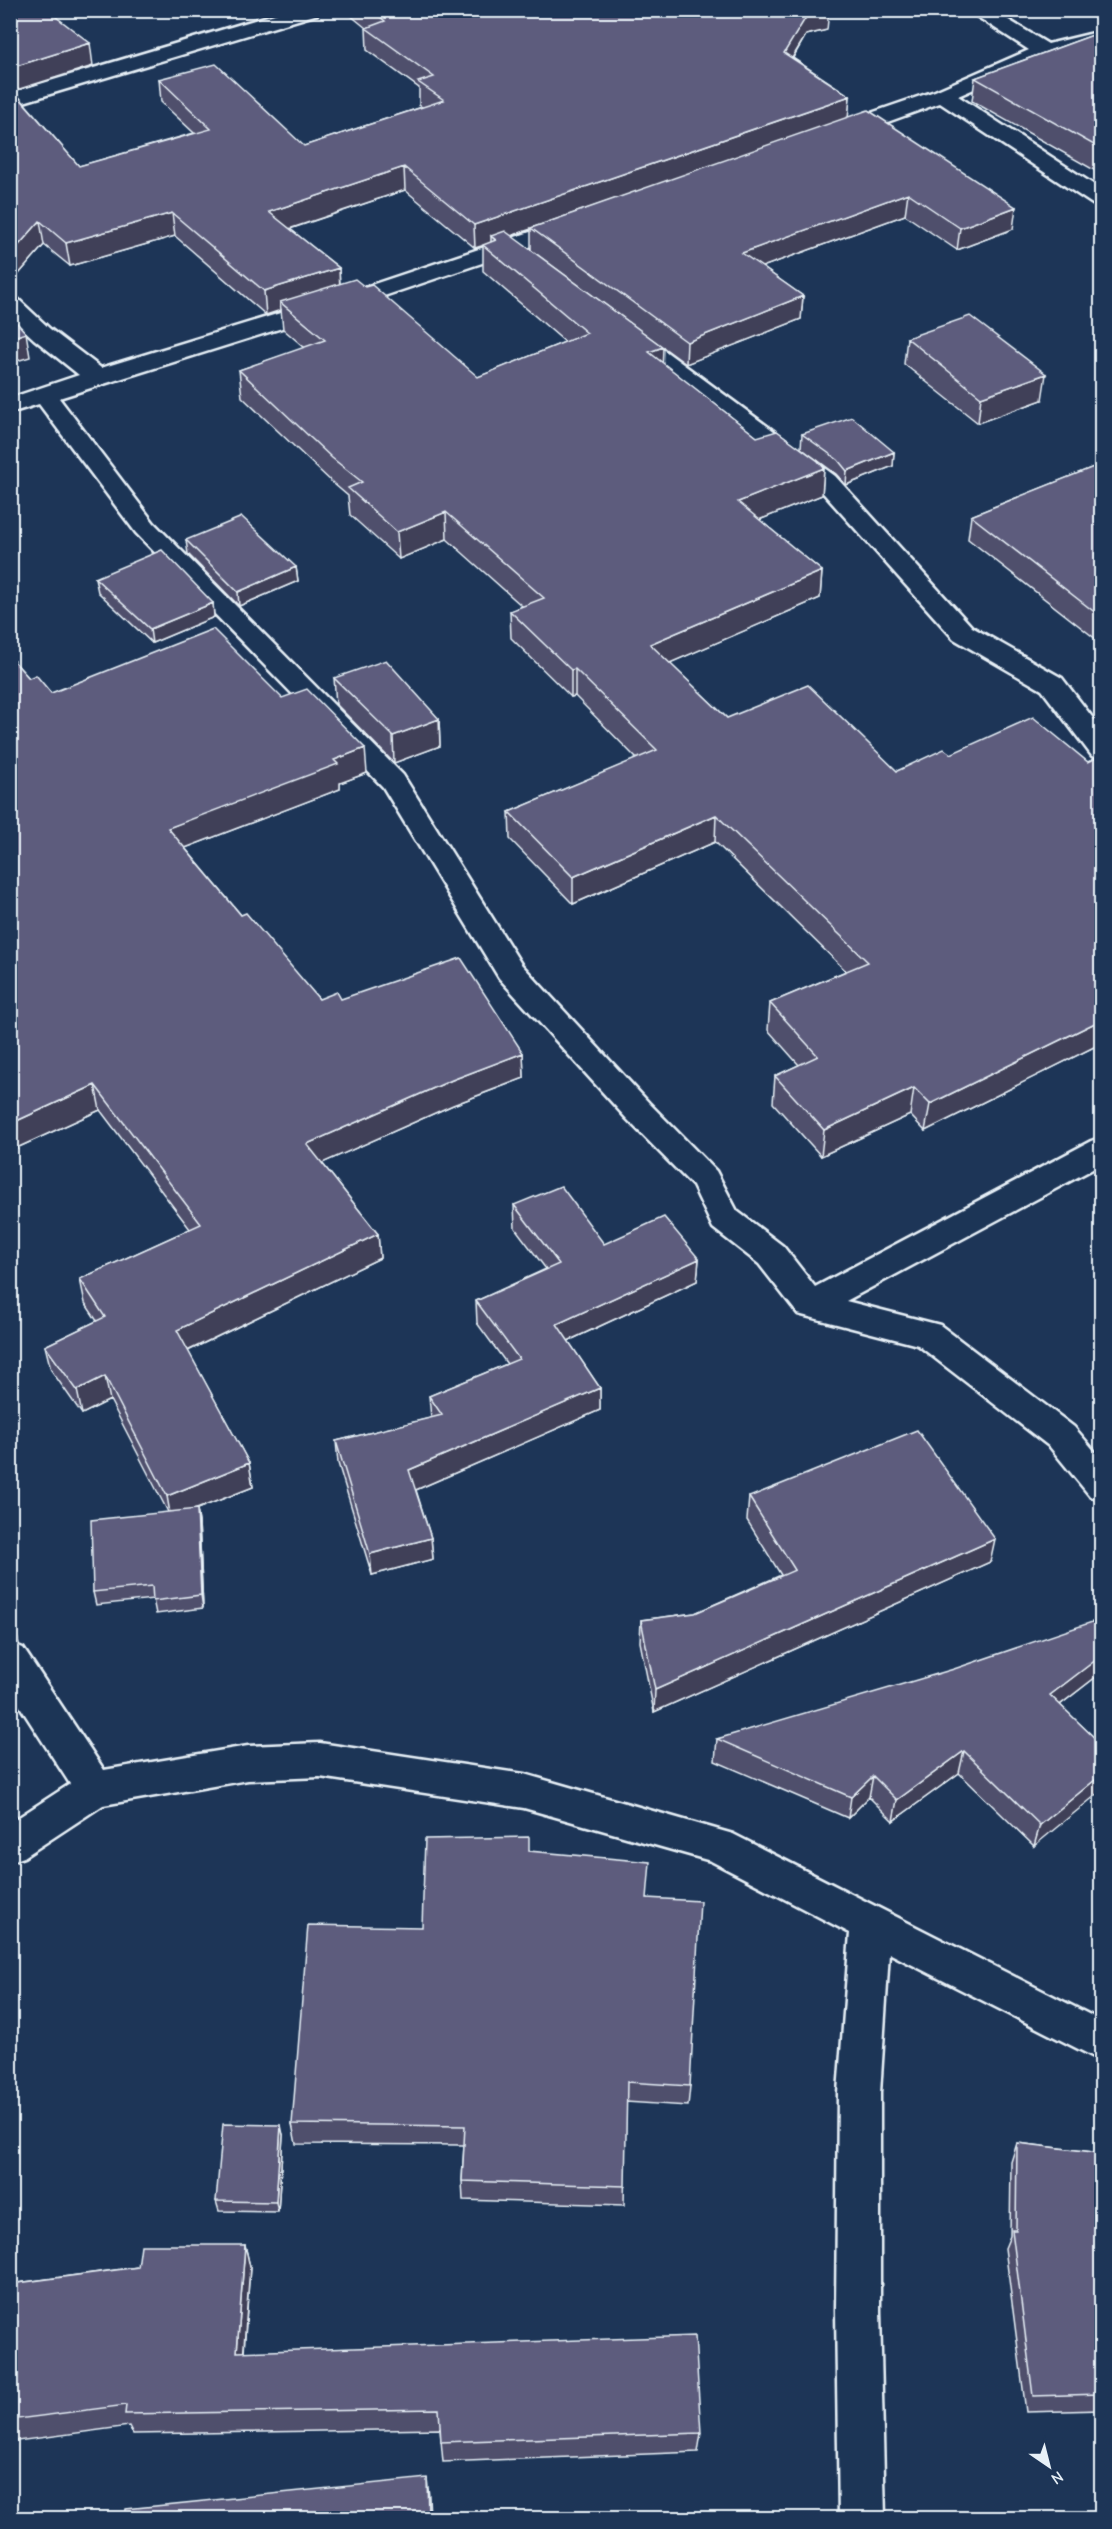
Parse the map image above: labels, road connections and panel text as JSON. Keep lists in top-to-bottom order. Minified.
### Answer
{"north":"bottom right"}
